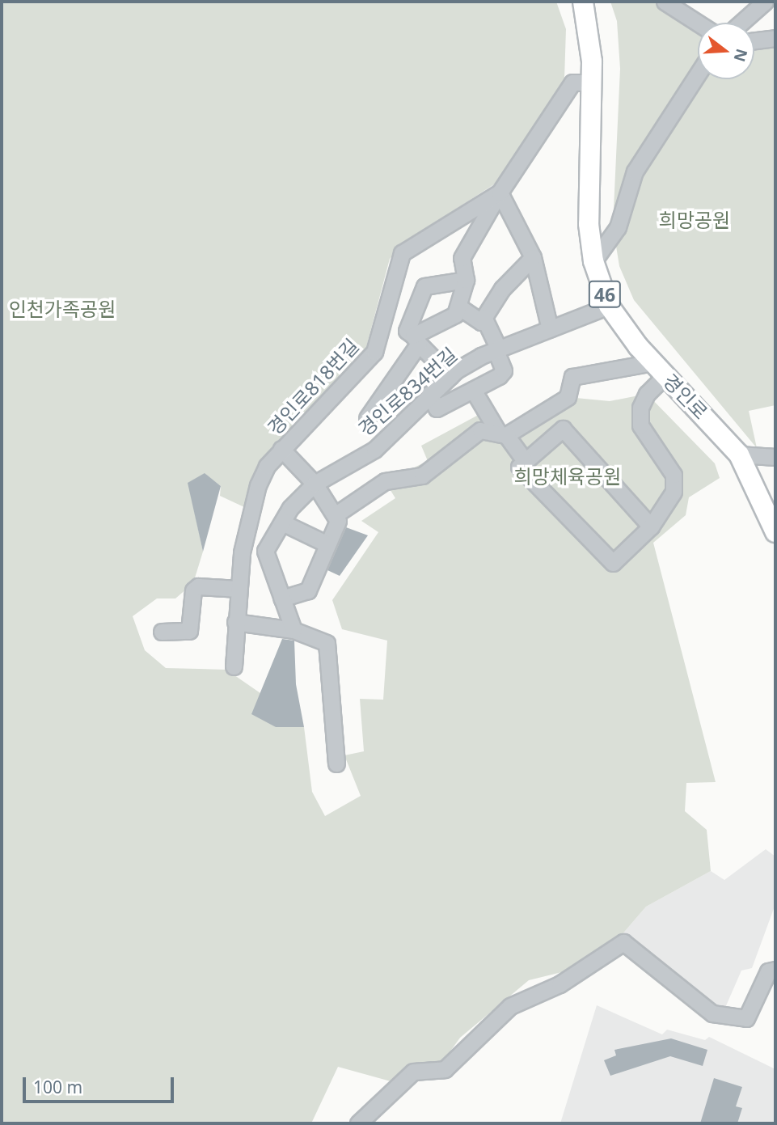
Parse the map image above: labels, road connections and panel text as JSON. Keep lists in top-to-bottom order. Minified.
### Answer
{"streets":{"main road":["46","경인로"],"street":["경인로818번길","경인로834번길"]},"crossings":[["경인로818번길","경인로"],["경인로834번길","경인로"]],"parks":["희망공원","인천가족공원","희망체육공원"],"scale_bar":"100 m","north":"right"}
